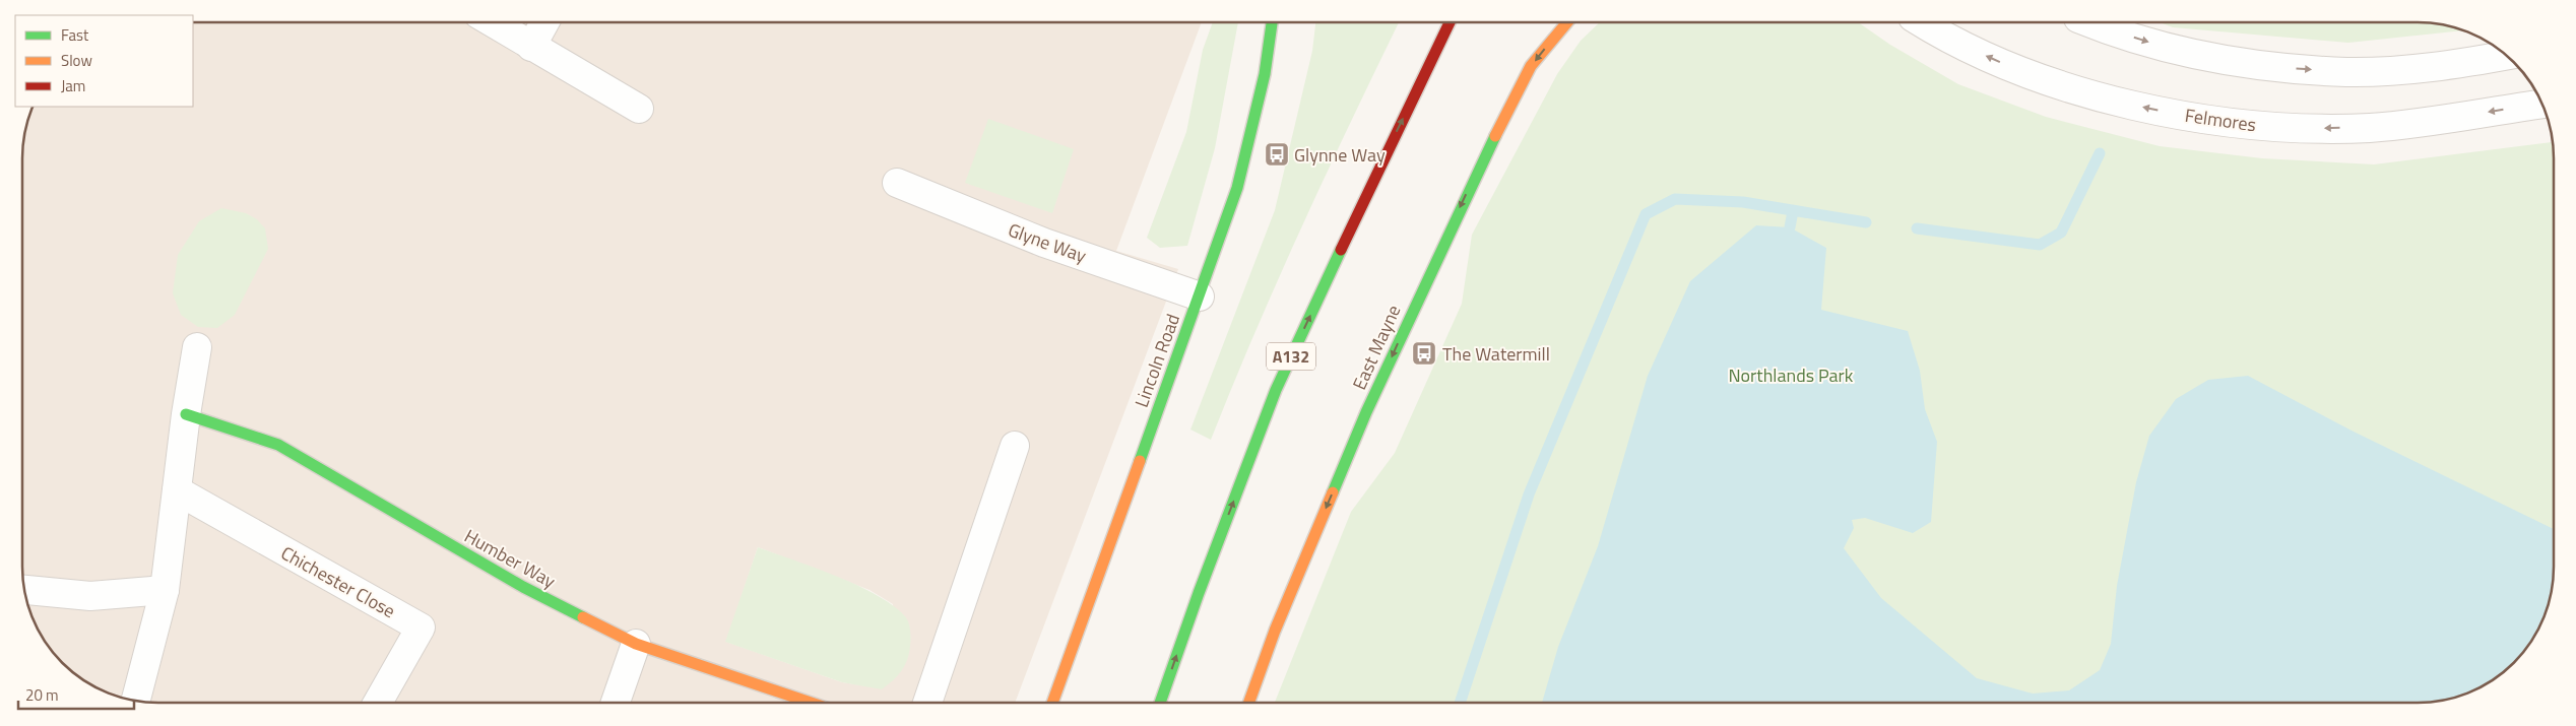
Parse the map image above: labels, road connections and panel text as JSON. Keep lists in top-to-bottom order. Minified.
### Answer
{"streets":{"main road":["East Mayne","A132","Lincoln Road","Humber Way"],"street":["Felmores","Glyne Way","Chichester Close"]},"crossings":[["Glyne Way","Lincoln Road"]],"parks":["Northlands Park"],"places":{"bus stop":["Glynne Way","The Watermill"]},"legend":["Fast","Slow","Jam"],"scale_bar":"20 m"}
